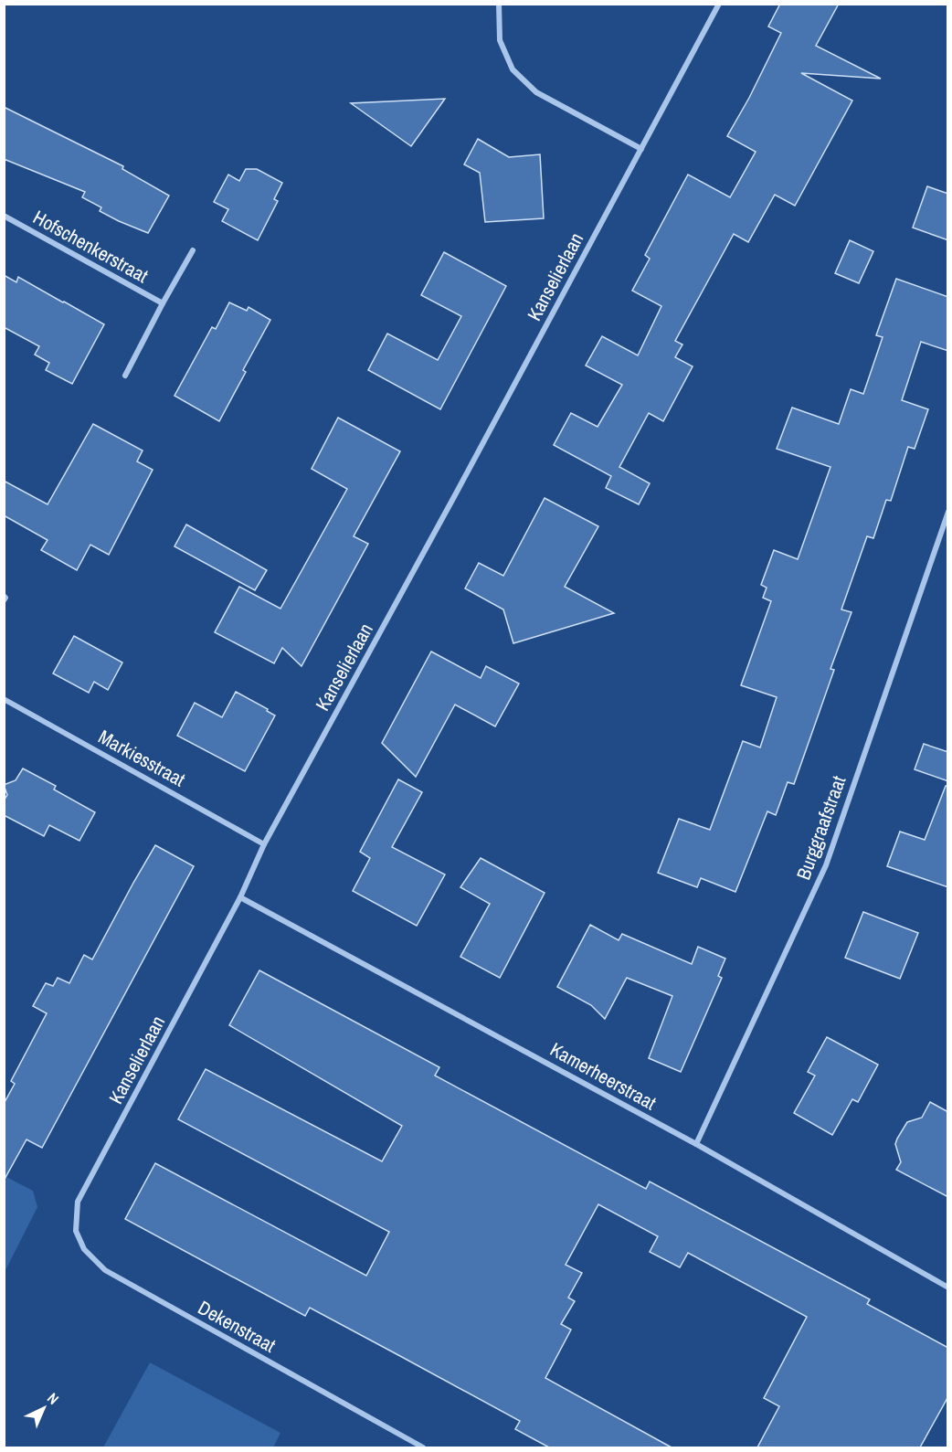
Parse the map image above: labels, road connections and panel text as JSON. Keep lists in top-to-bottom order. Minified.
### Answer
{"streets":{"street":["Hofschenkerstraat","Kanselierlaan","Markiesstraat","Burggraafstraat","Kamerheerstraat","Dekenstraat"]},"crossings":[["Kanselierlaan","Markiesstraat"],["Kanselierlaan","Kamerheerstraat"],["Kanselierlaan","Dekenstraat"],["Burggraafstraat","Kamerheerstraat"]],"north":"top right"}
